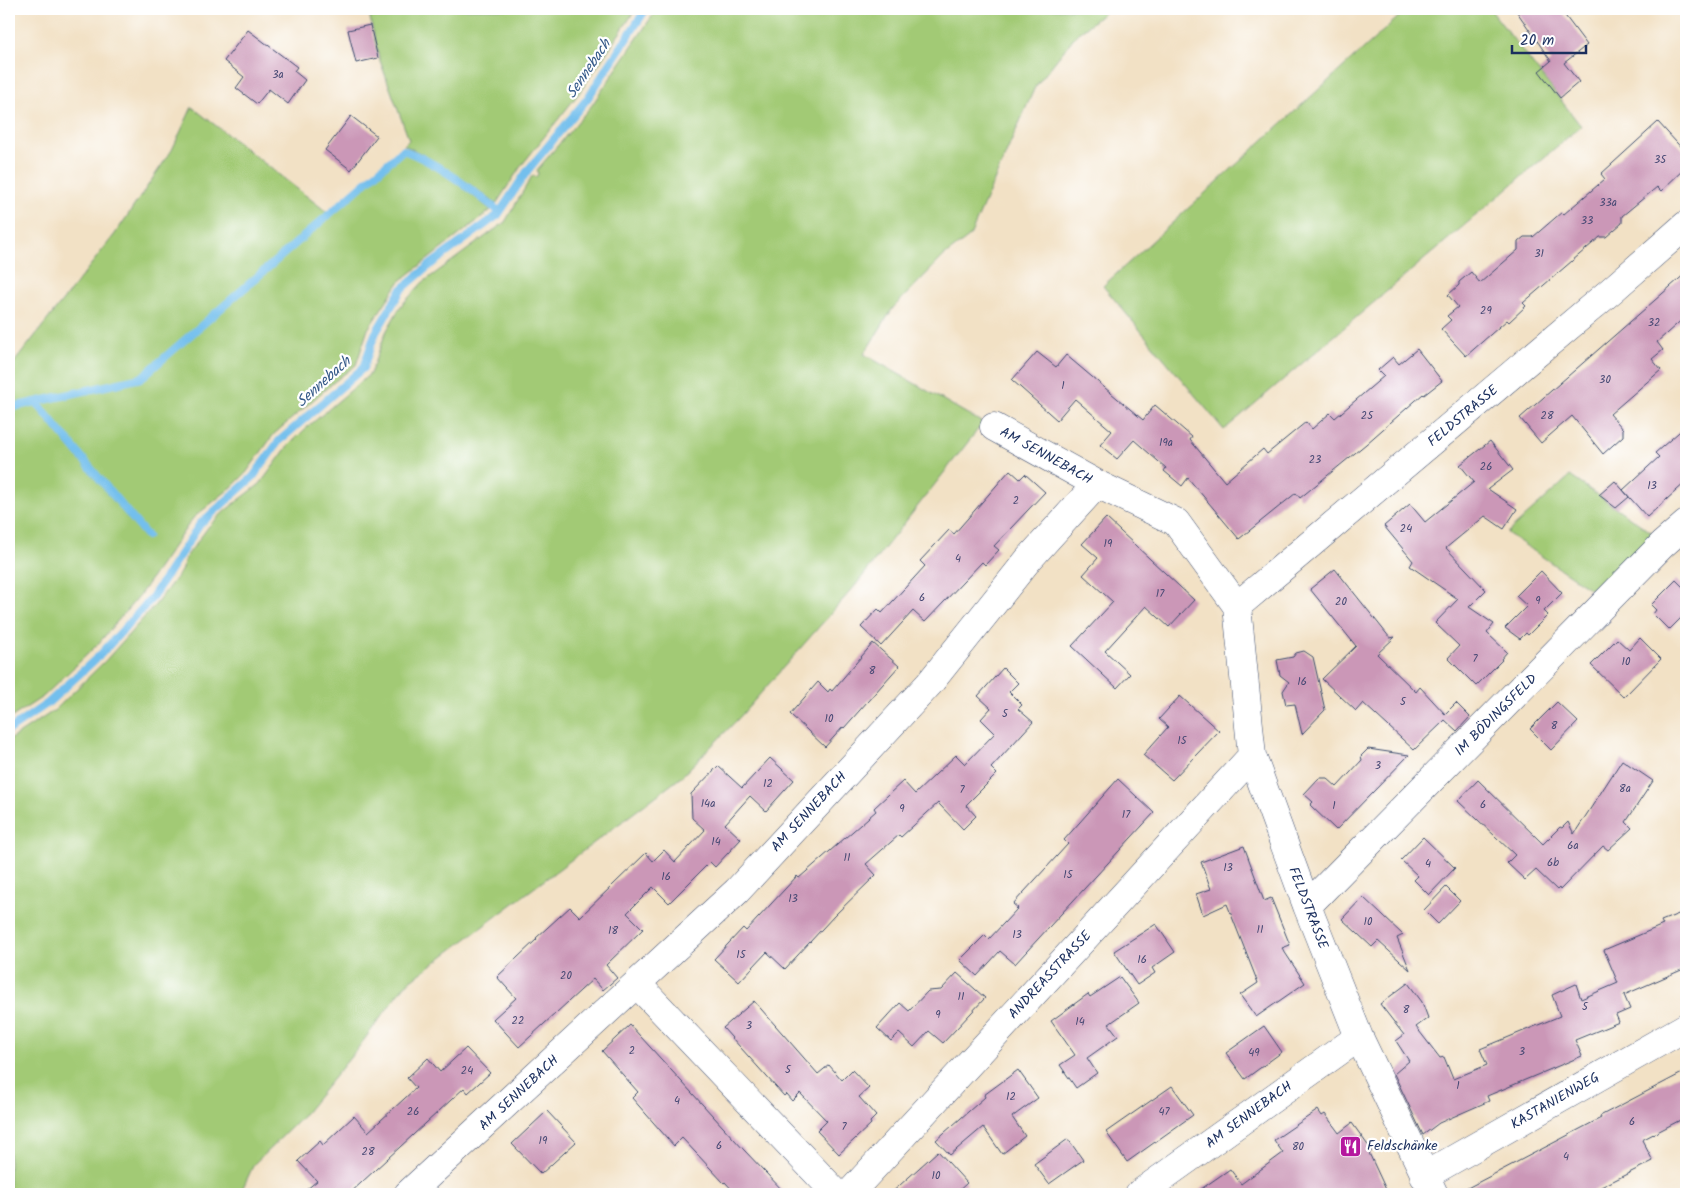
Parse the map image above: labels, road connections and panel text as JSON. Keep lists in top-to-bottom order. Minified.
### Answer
{"streets":{"street":["FELDSTRASSE","AM SENNEBACH","IM BÖDINGSFELD","ANDREASSTRASSE","KASTANIENWEG"]},"crossings":[["FELDSTRASSE","AM SENNEBACH"],["FELDSTRASSE","IM BÖDINGSFELD"],["FELDSTRASSE","ANDREASSTRASSE"],["FELDSTRASSE","KASTANIENWEG"]],"water":["Sennebach"],"places":{"restaurant":["Feldschänke"]},"house_numbers":["3a","35","33a","33","31","29","32","30","1","25","28","19a","23","26","13","2","24","19","4","17","6","9","20","7","10","8","16","5","5","10","8","15","3","12","8a","7","14a","6","1","9","17","14","6a","11","6b","4","13","15","16","13","10","11","18","13","15","16","20","11","5","8","9","22","14","3","2","3","49","5","24","1","12","4","26","47","6","7","19","6","80","28","4","10"],"scale_bar":"20 m"}
